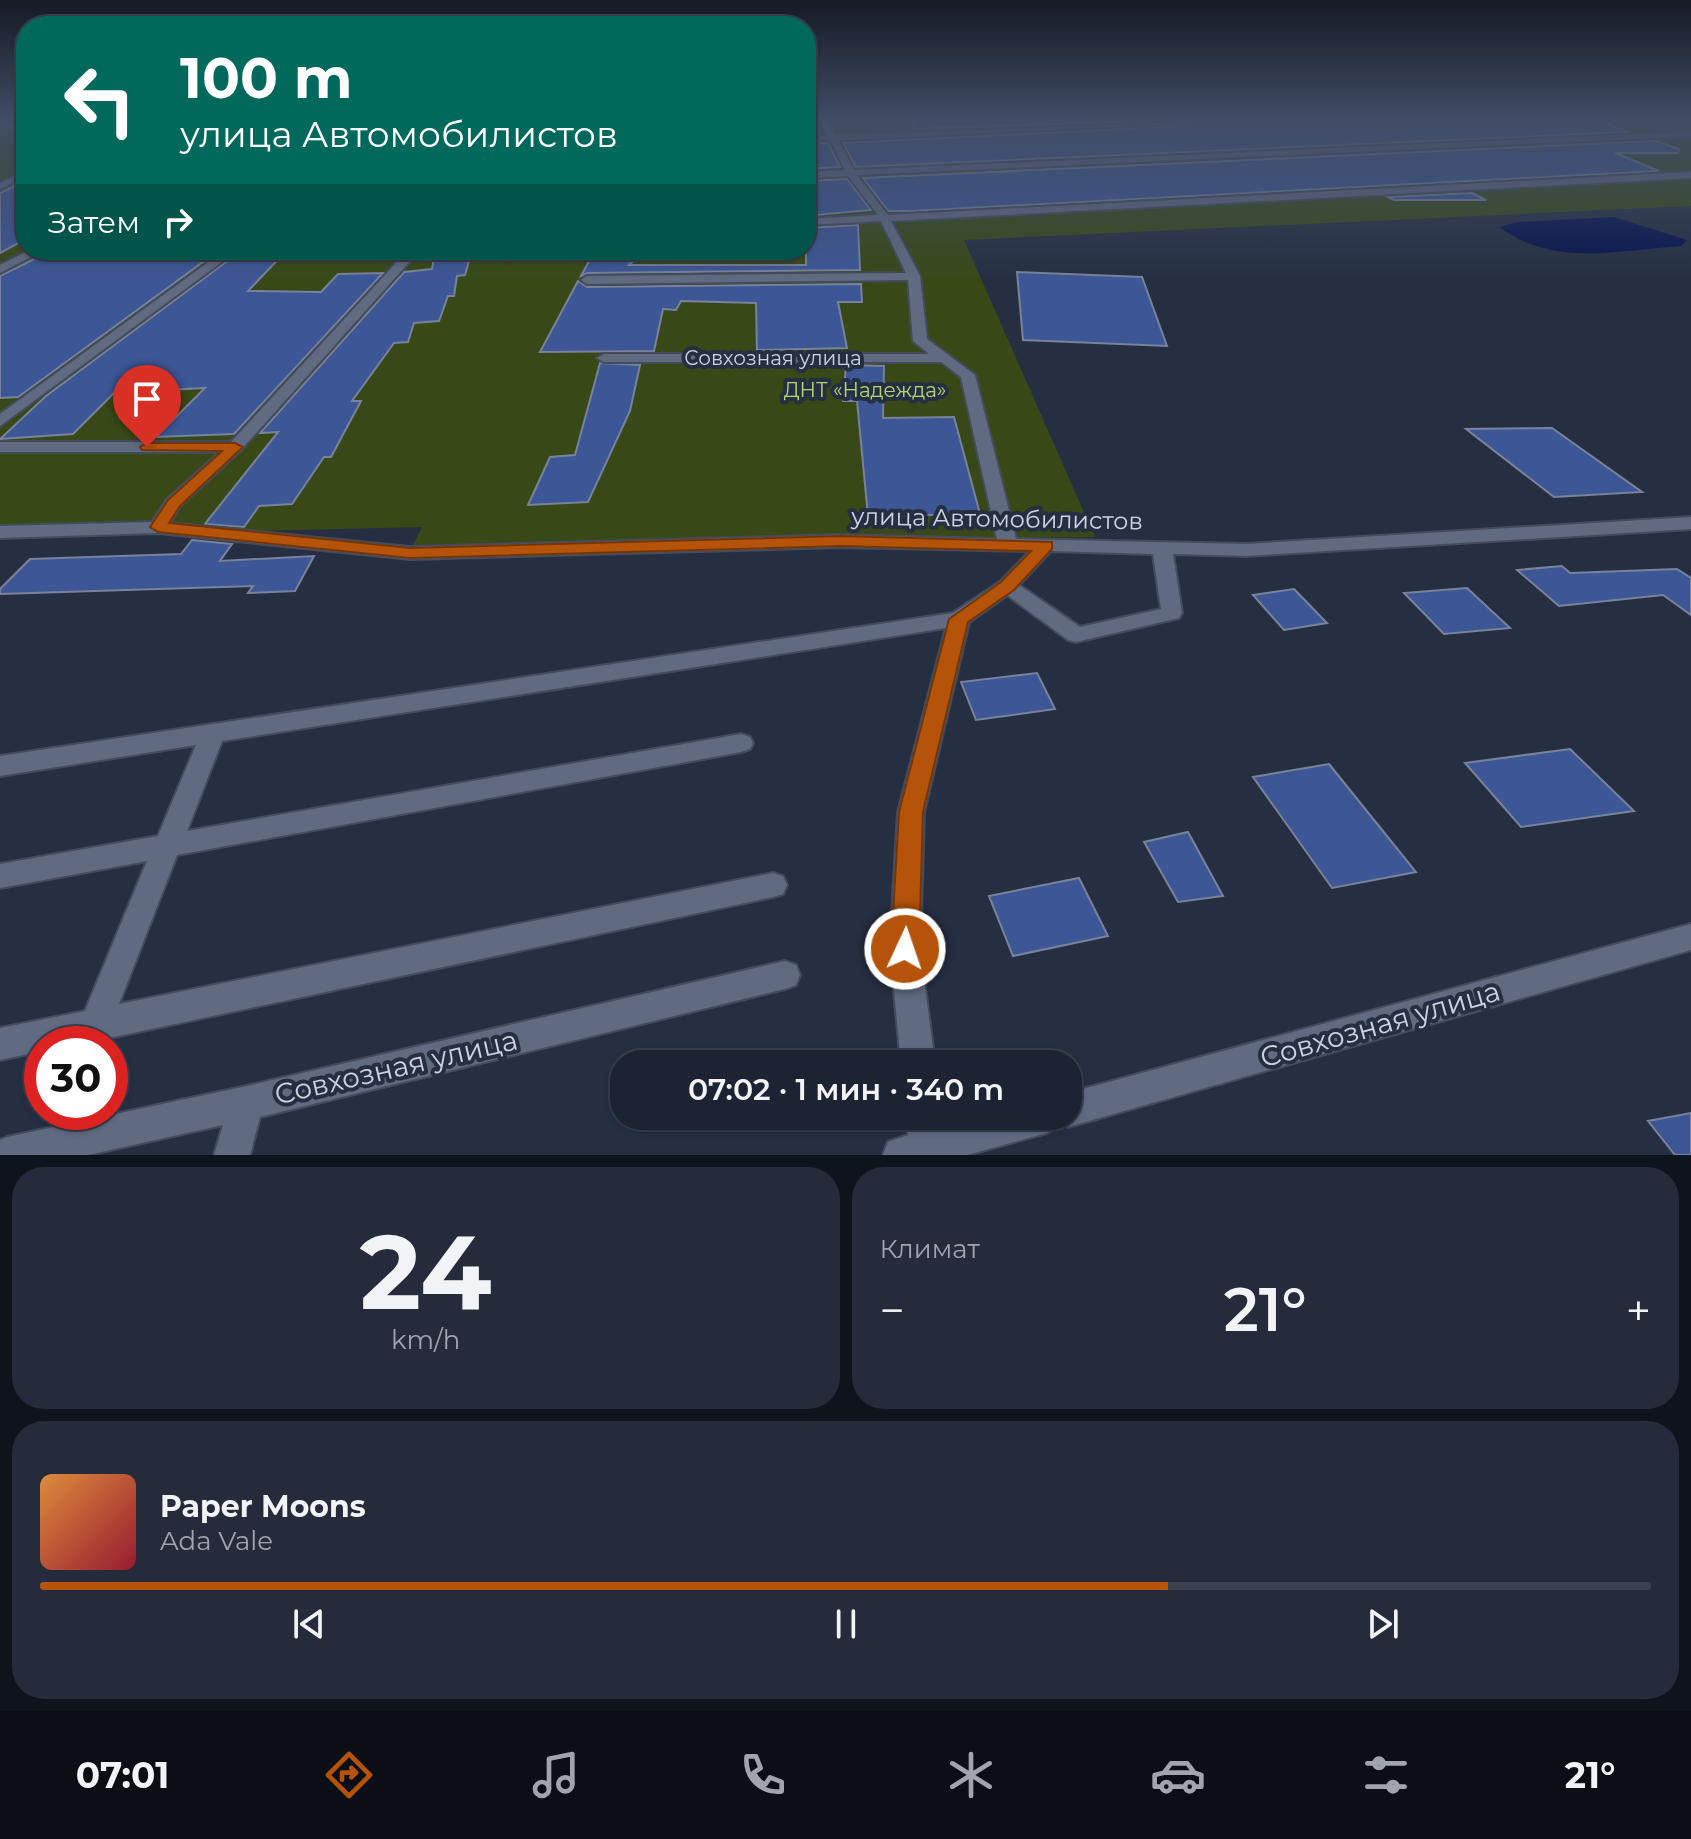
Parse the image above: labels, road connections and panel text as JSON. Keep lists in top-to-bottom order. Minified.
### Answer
{"streets":{"street":["Совхозная улица","улица Автомобилистов"]},"parks":["ДНТ «Надежда»"],"page":{"turn":["100 m","улица Автомобилистов"],"then":"Затем","limit":"30","trip":"07:02 · 1 мин · 340 m","tile":[["24","km/h"],"Климат"],"heat":["−","21°","+"],"song":["Paper Moons","Ada Vale"],"tabs":["07:01","21°"]}}
